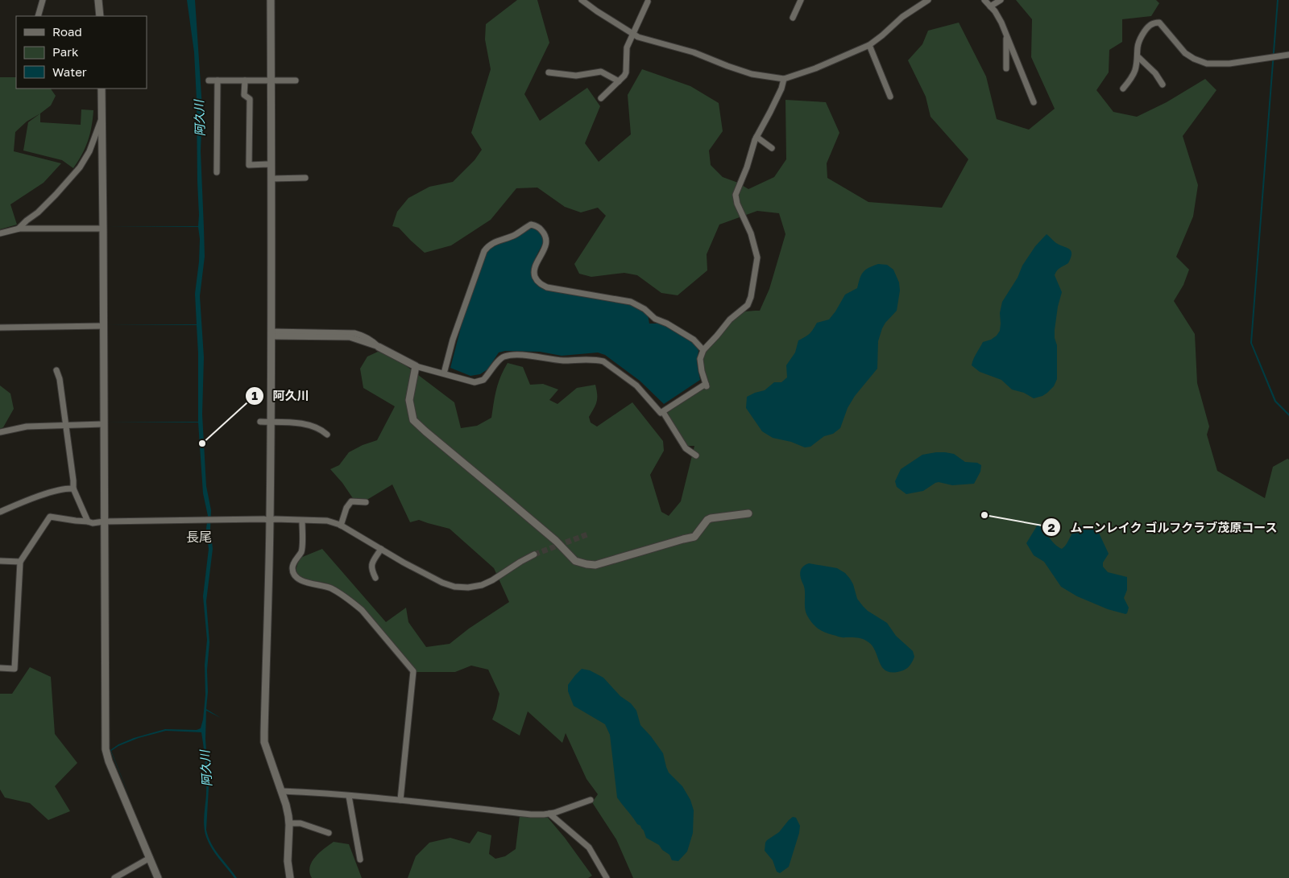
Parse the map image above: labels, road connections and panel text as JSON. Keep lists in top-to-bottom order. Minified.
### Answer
{"districts":["長尾"],"water":["阿久川"],"places":["阿久川","ムーンレイク ゴルフクラブ茂原コース"],"legend":["Road","Park","Water"]}
